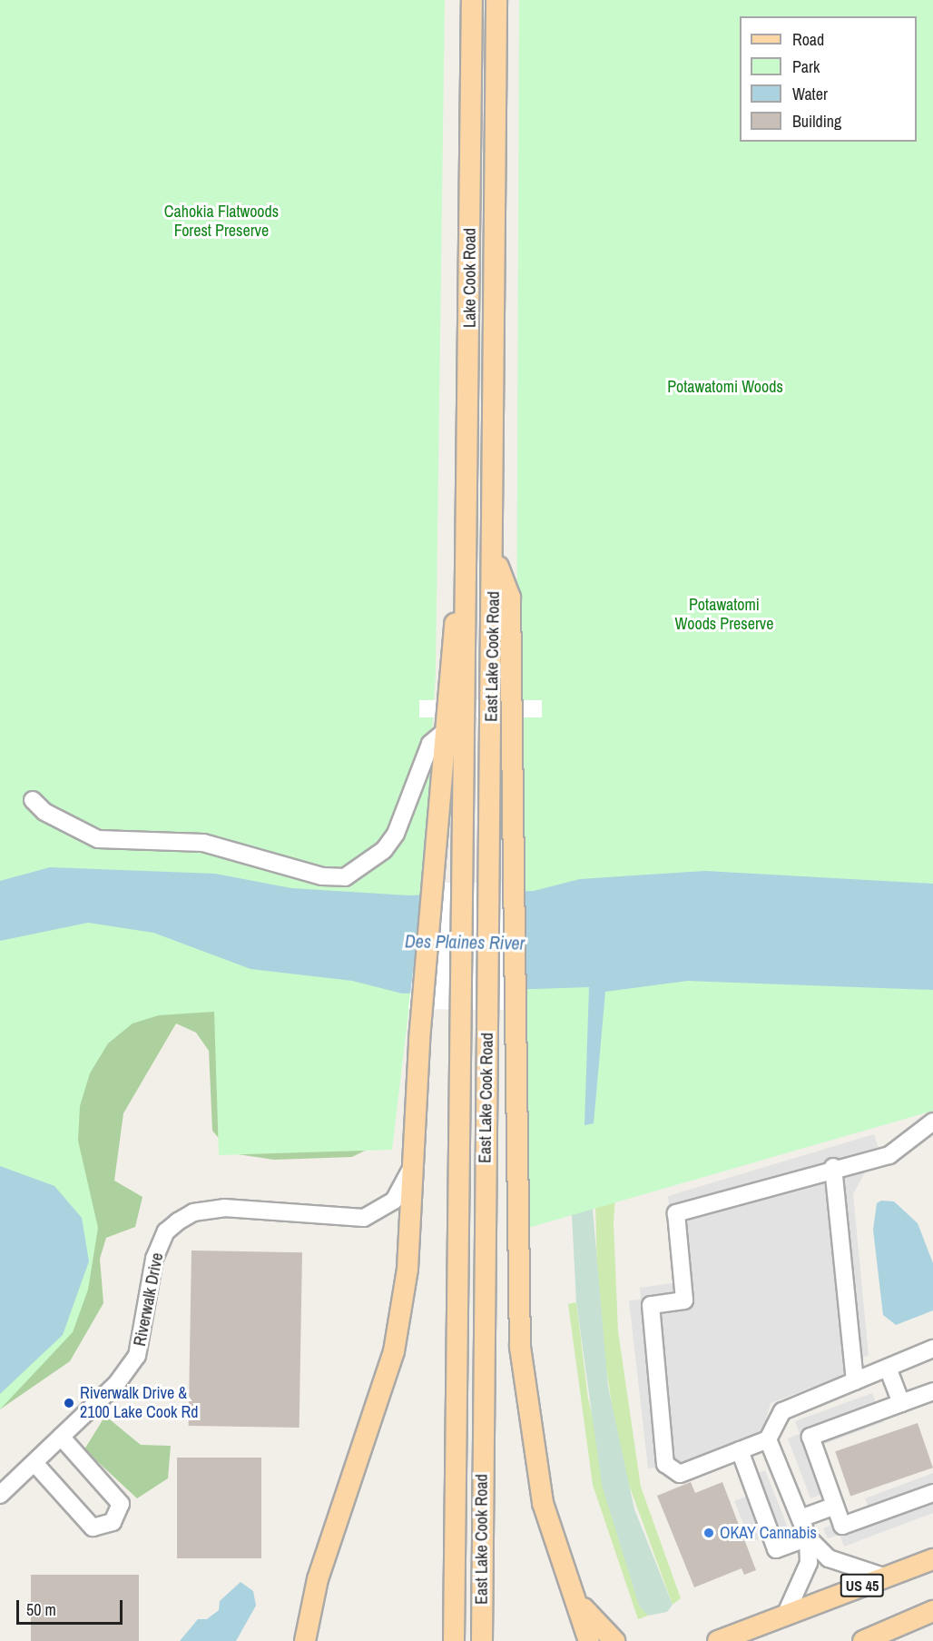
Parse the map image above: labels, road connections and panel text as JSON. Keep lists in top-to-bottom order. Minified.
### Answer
{"streets":{"main road":["Lake Cook Road","East Lake Cook Road","US 45"],"street":["Riverwalk Drive"]},"crossings":[["Lake Cook Road","East Lake Cook Road"]],"water":["Des Plaines River"],"parks":["Cahokia Flatwoods Forest Preserve","Potawatomi Woods","Potawatomi Woods Preserve"],"places":["Riverwalk Drive & 2100 Lake Cook Rd","OKAY Cannabis"],"legend":["Road","Park","Water","Building"],"scale_bar":"50 m"}
